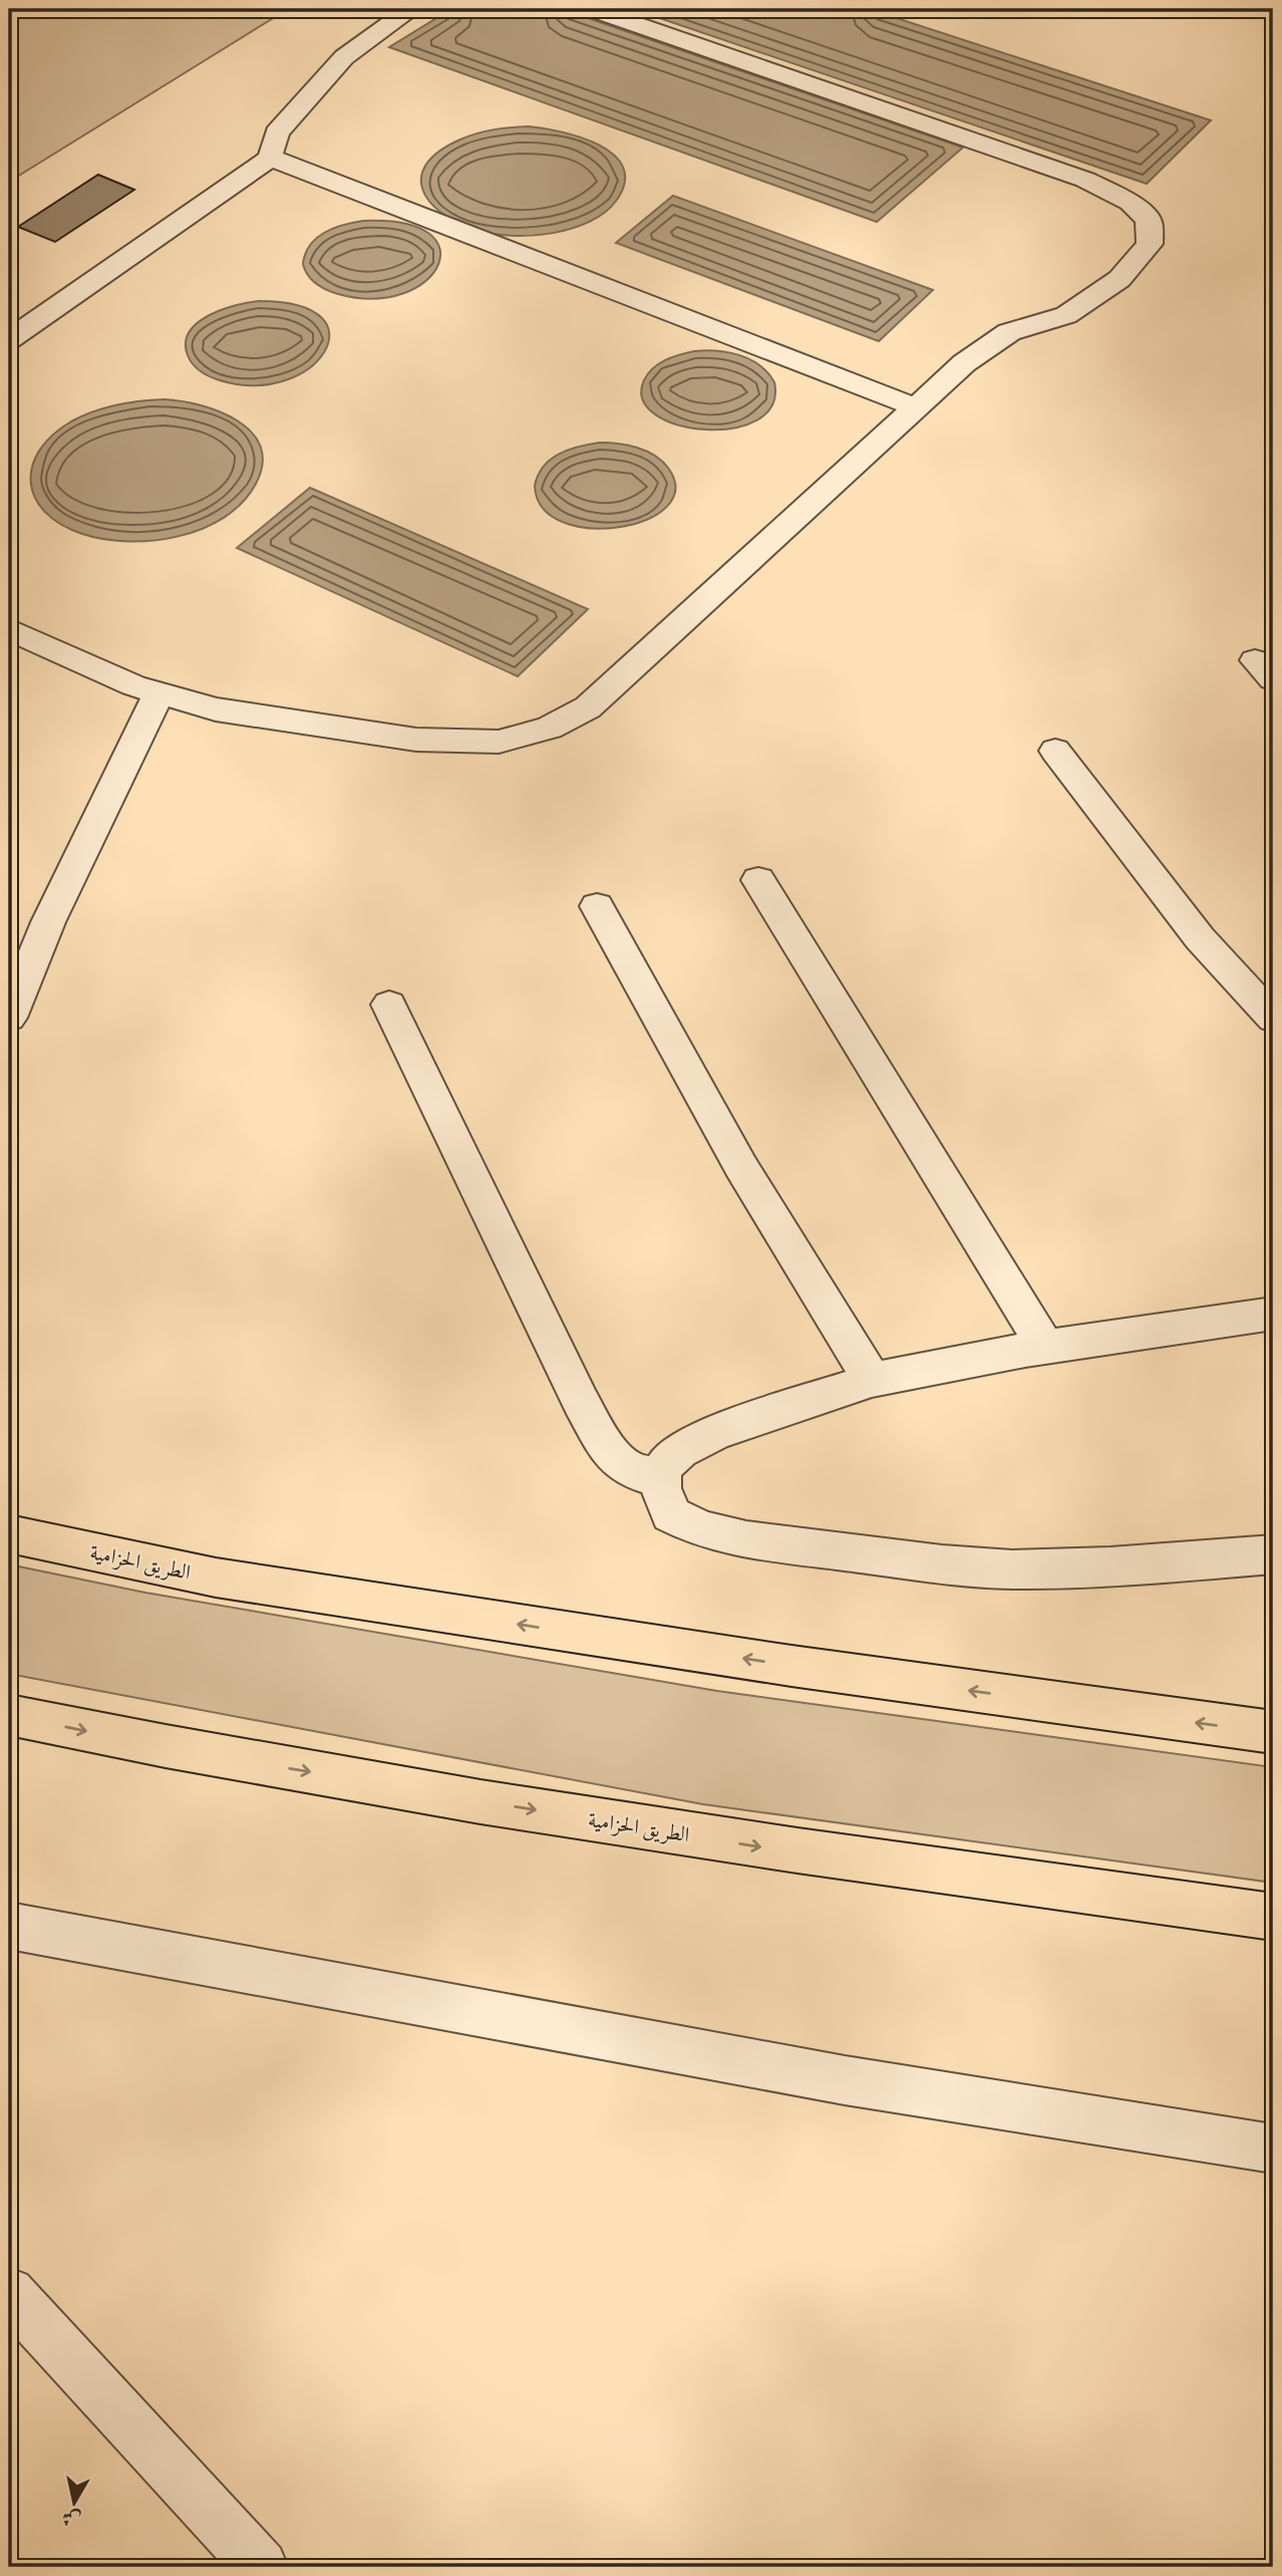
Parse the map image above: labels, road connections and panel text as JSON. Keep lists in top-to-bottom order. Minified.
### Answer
{"streets":{"highway":["الطريق الحزامية"]},"north":"bottom"}
